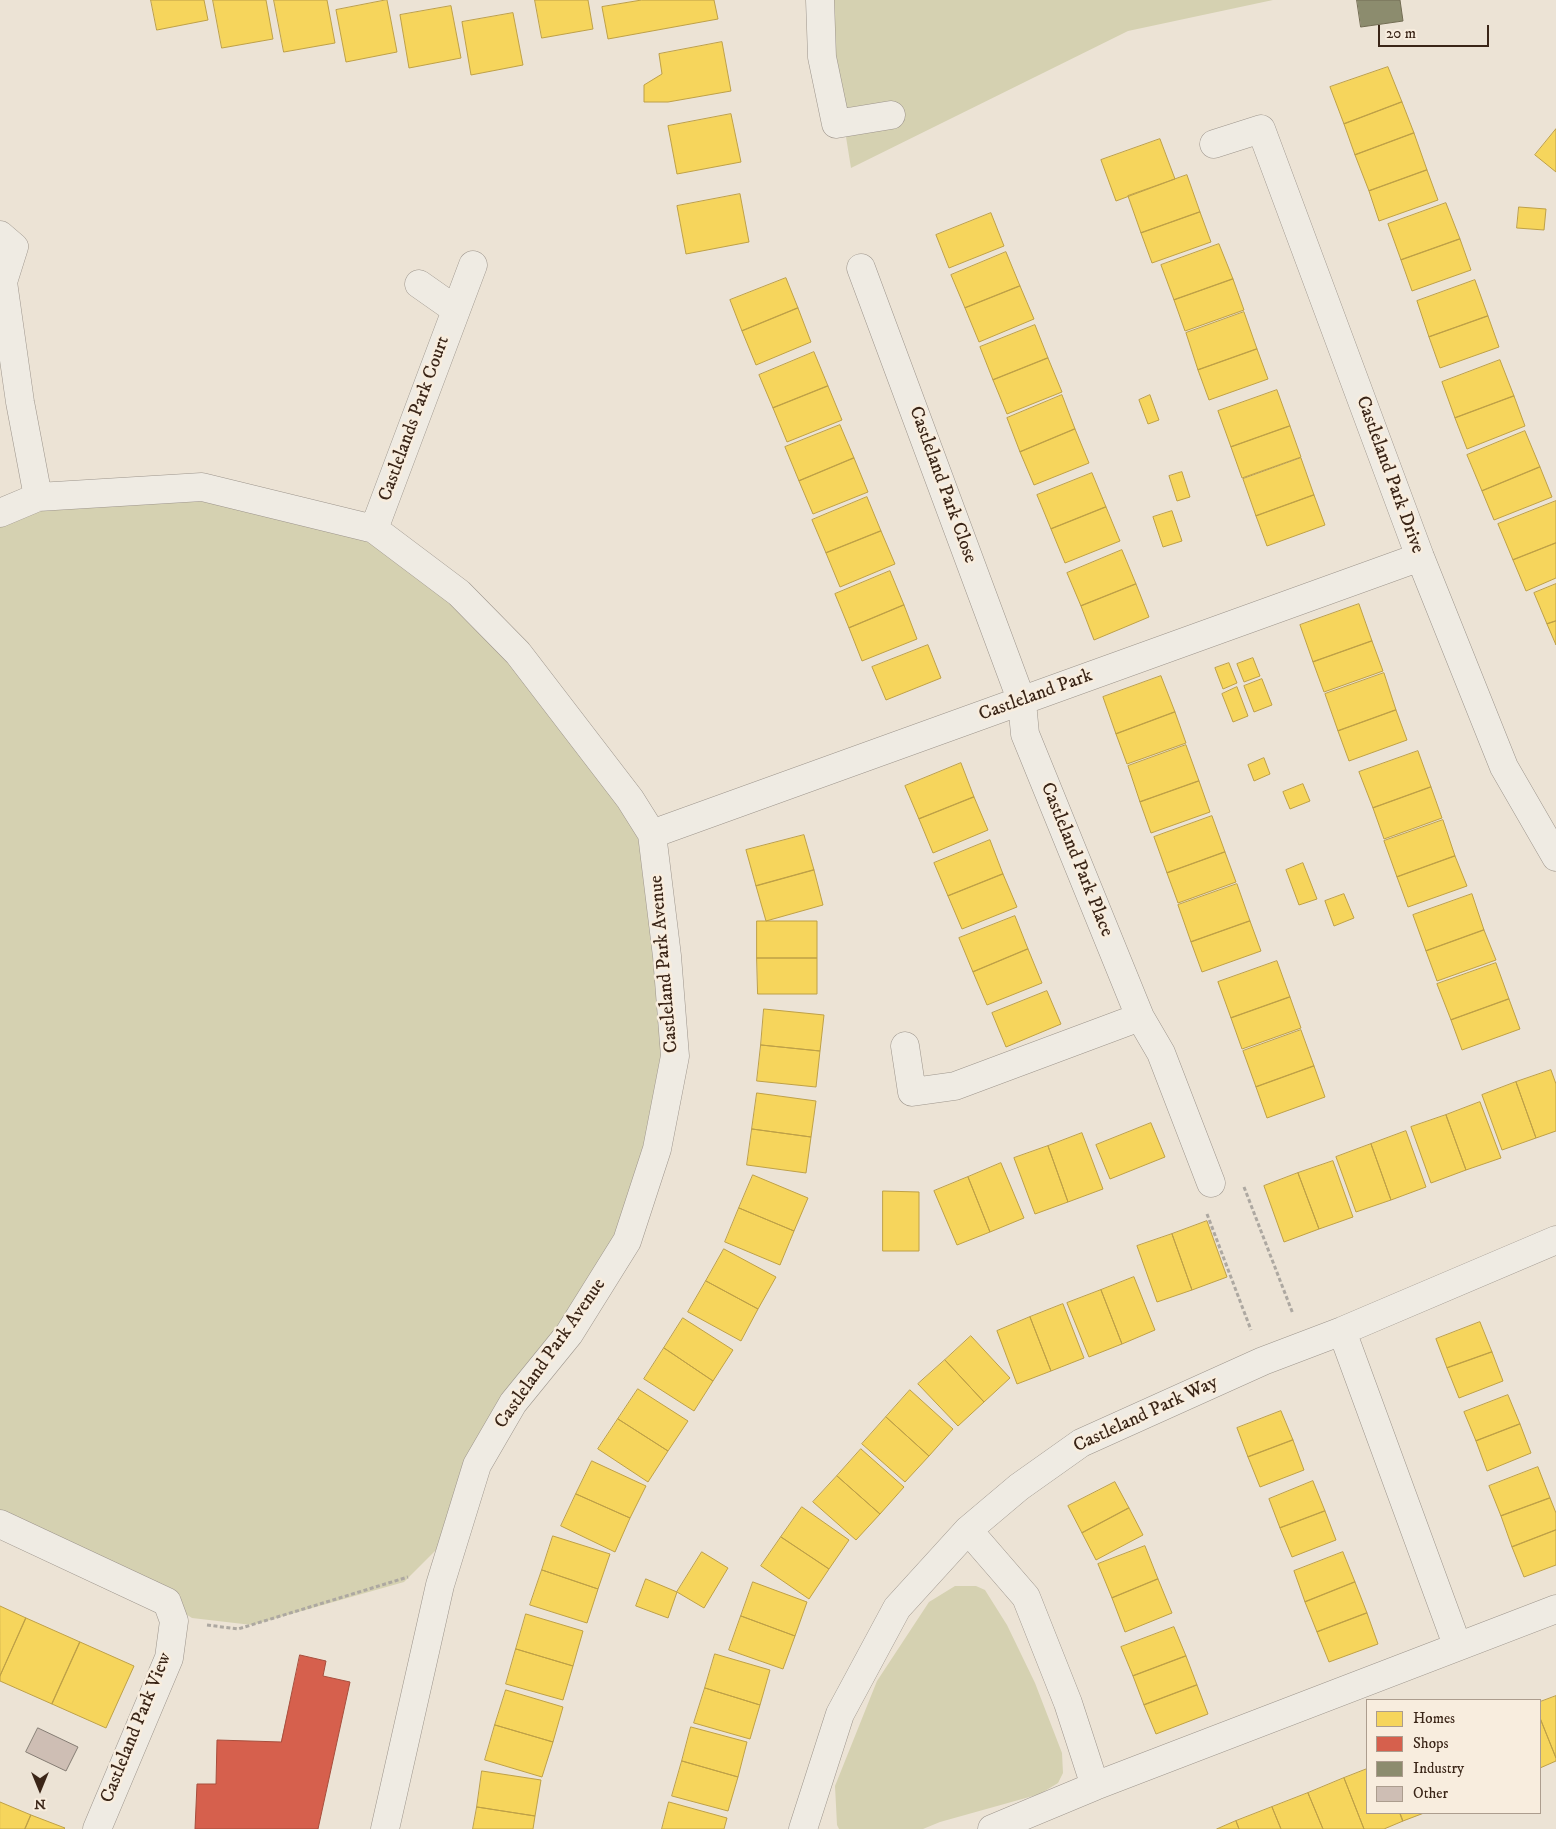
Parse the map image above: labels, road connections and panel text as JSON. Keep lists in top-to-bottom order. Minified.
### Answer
{"streets":{"street":["Castlelands Park Court","Castleland Park Drive","Castleland Park Close","Castleland Park","Castleland Park Place","Castleland Park Avenue","Castleland Park Way","Castleland Park View"]},"crossings":[["Castlelands Park Court","Castleland Park Avenue"],["Castleland Park Drive","Castleland Park"],["Castleland Park Close","Castleland Park"],["Castleland Park Close","Castleland Park Place"],["Castleland Park","Castleland Park Place"],["Castleland Park","Castleland Park Avenue"]],"legend":["Homes","Shops","Industry","Other"],"scale_bar":"20 m","north":"bottom"}
